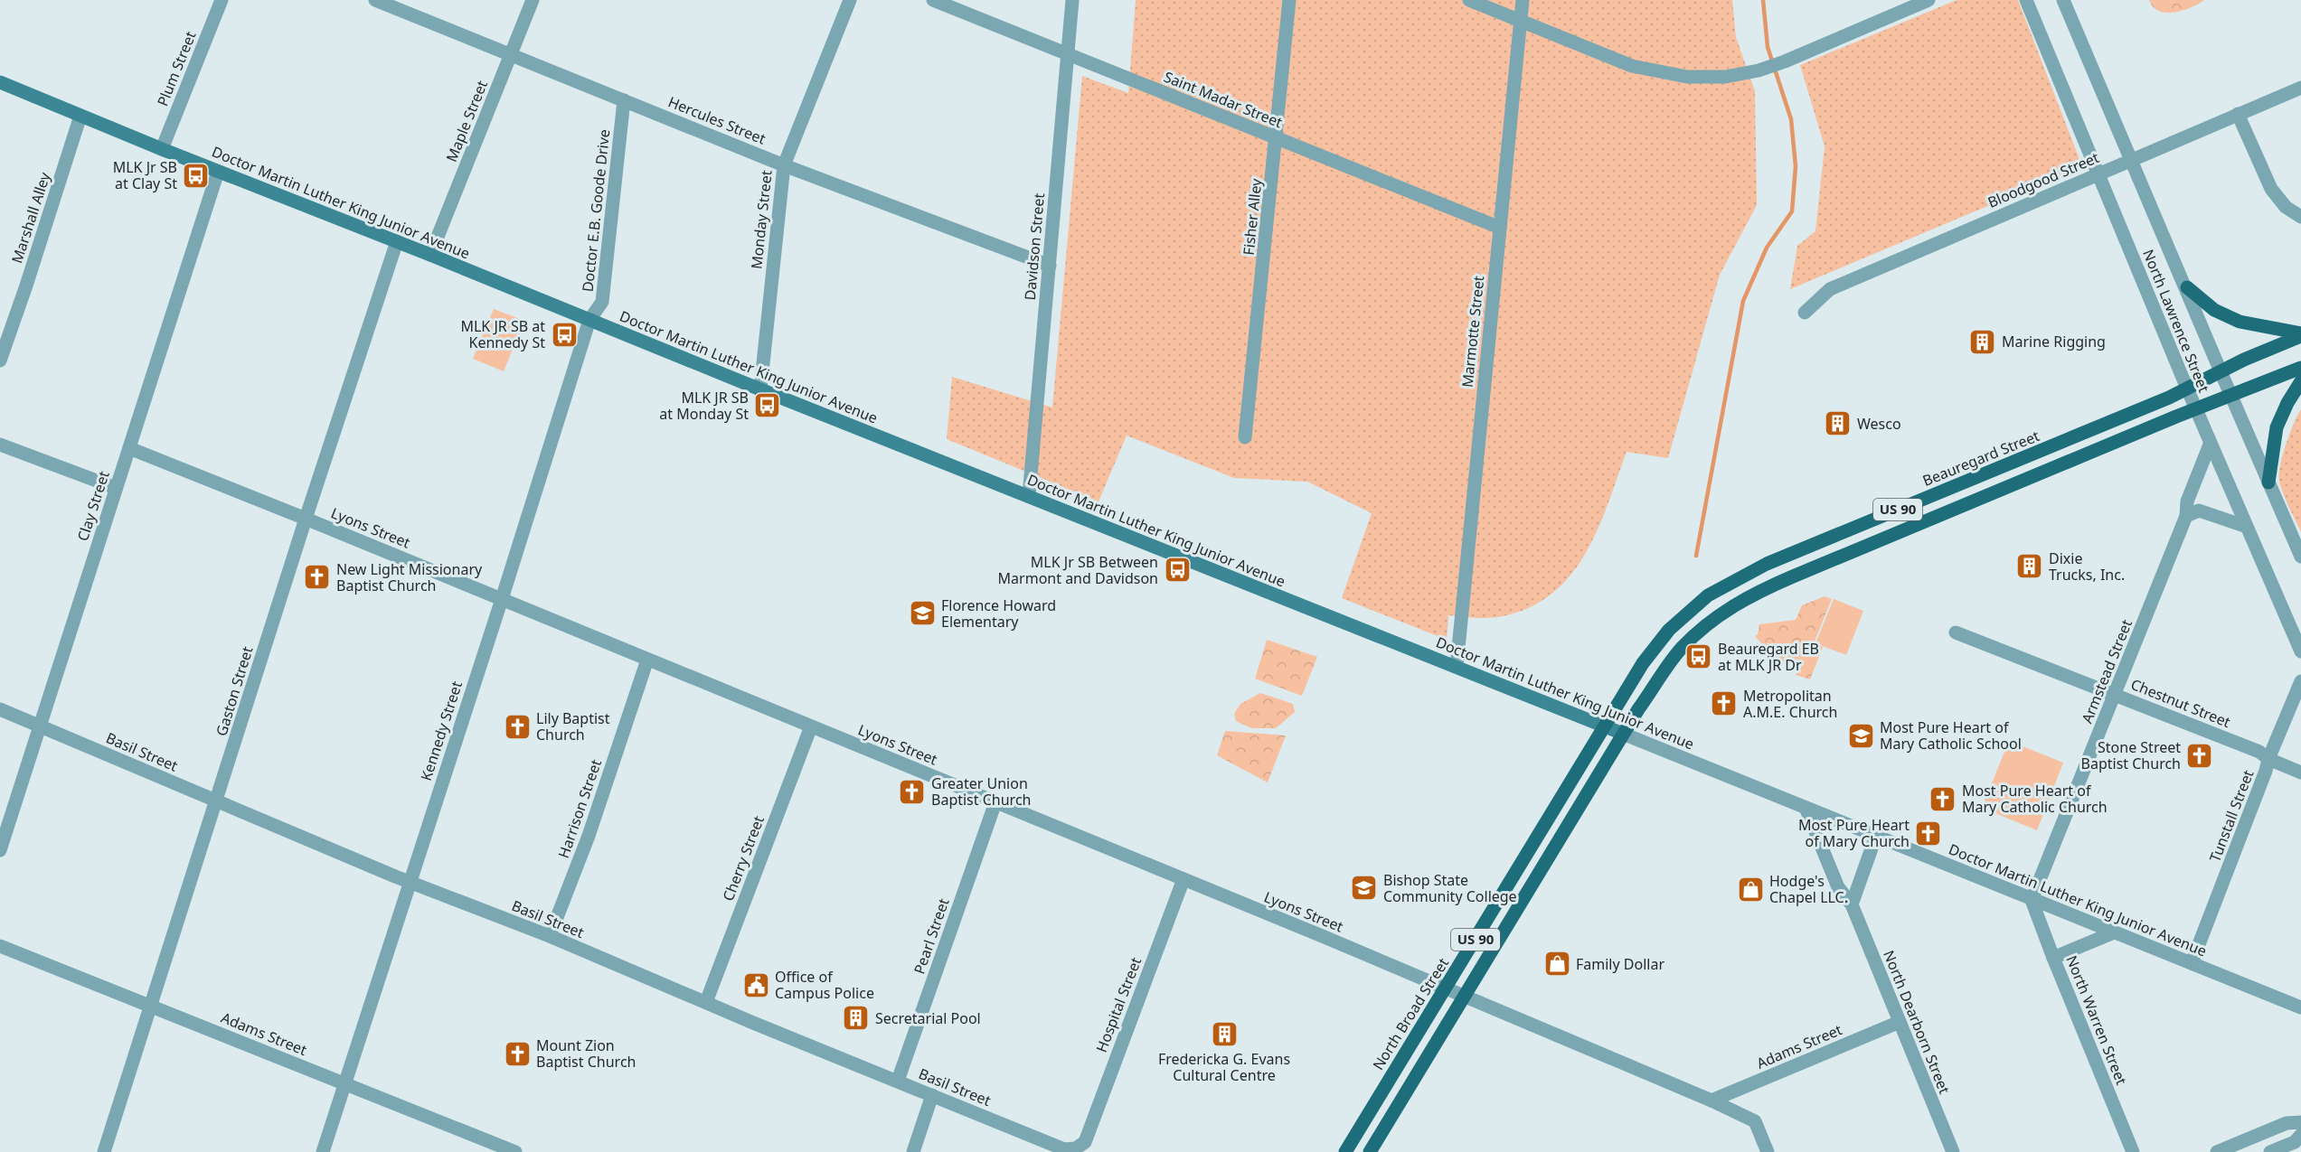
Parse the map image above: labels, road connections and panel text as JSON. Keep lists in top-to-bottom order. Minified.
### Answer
{"streets":{"main road":["Doctor Martin Luther King Junior Avenue","Beauregard Street","US 90","North Broad Street"],"street":["Plum Street","Saint Madar Street","Hercules Street","Maple Street","Bloodgood Street","Doctor E.B. Goode Drive","Fisher Alley","Marshall Alley","Monday Street","Davidson Street","North Lawrence Street","Marmotte Street","Clay Street","Lyons Street","Armstead Street","Gaston Street","Chestnut Street","Kennedy Street","Basil Street","Harrison Street","Tunstall Street","Cherry Street","Pearl Street","Hospital Street","North Warren Street","North Dearborn Street","Adams Street"]},"crossings":[["Plum Street","Doctor Martin Luther King Junior Avenue"],["Saint Madar Street","Fisher Alley"],["Saint Madar Street","Davidson Street"],["Saint Madar Street","Marmotte Street"],["Hercules Street","Maple Street"],["Hercules Street","Doctor E.B. Goode Drive"],["Hercules Street","Monday Street"],["Hercules Street","Davidson Street"],["Maple Street","Doctor Martin Luther King Junior Avenue"],["Bloodgood Street","North Lawrence Street"],["Doctor Martin Luther King Junior Avenue","Doctor E.B. Goode Drive"],["Doctor Martin Luther King Junior Avenue","Marshall Alley"],["Doctor Martin Luther King Junior Avenue","Monday Street"],["Doctor Martin Luther King Junior Avenue","Davidson Street"],["Doctor Martin Luther King Junior Avenue","Marmotte Street"],["Doctor Martin Luther King Junior Avenue","Beauregard Street"],["Doctor Martin Luther King Junior Avenue","Clay Street"],["Doctor Martin Luther King Junior Avenue","US 90"],["Doctor Martin Luther King Junior Avenue","Armstead Street"],["Doctor Martin Luther King Junior Avenue","Gaston Street"],["Doctor Martin Luther King Junior Avenue","Kennedy Street"],["Doctor Martin Luther King Junior Avenue","Tunstall Street"],["Doctor Martin Luther King Junior Avenue","North Broad Street"],["Doctor Martin Luther King Junior Avenue","North Warren Street"],["Doctor Martin Luther King Junior Avenue","North Dearborn Street"],["Doctor E.B. Goode Drive","Kennedy Street"],["North Lawrence Street","Beauregard Street"],["North Lawrence Street","US 90"],["North Lawrence Street","Armstead Street"],["Beauregard Street","North Broad Street"],["Clay Street","Lyons Street"],["Clay Street","Basil Street"],["US 90","Lyons Street"],["Lyons Street","Gaston Street"],["Lyons Street","Kennedy Street"],["Lyons Street","Harrison Street"],["Lyons Street","Cherry Street"],["Lyons Street","Pearl Street"],["Lyons Street","Hospital Street"],["Lyons Street","North Broad Street"],["Lyons Street","Adams Street"],["Armstead Street","Chestnut Street"],["Armstead Street","North Warren Street"],["Gaston Street","Basil Street"],["Gaston Street","Adams Street"],["Chestnut Street","Tunstall Street"],["Kennedy Street","Basil Street"],["Kennedy Street","Adams Street"],["Basil Street","Harrison Street"],["Basil Street","Cherry Street"],["Basil Street","Pearl Street"],["Basil Street","Hospital Street"],["North Dearborn Street","Adams Street"]],"places":{"bus stop":["MLK Jr SB at Clay St","MLK JR SB at Kennedy St","MLK JR SB at Monday St","MLK Jr SB Between Marmont and Davidson","Beauregard EB at MLK JR Dr"],"building":["Marine Rigging","Wesco","Dixie Trucks, Inc.","Secretarial Pool","Fredericka G. Evans Cultural Centre"],"church":["New Light Missionary Baptist Church","Metropolitan A.M.E. Church","Lily Baptist Church","Stone Street Baptist Church","Greater Union Baptist Church","Most Pure Heart of Mary Catholic Church","Most Pure Heart of Mary Church","Mount Zion Baptist Church"],"school or university":["Florence Howard Elementary","Most Pure Heart of Mary Catholic School","Bishop State Community College"],"shop":["Hodge's Chapel LLC.","Family Dollar"],"public building":["Office of Campus Police"]}}
